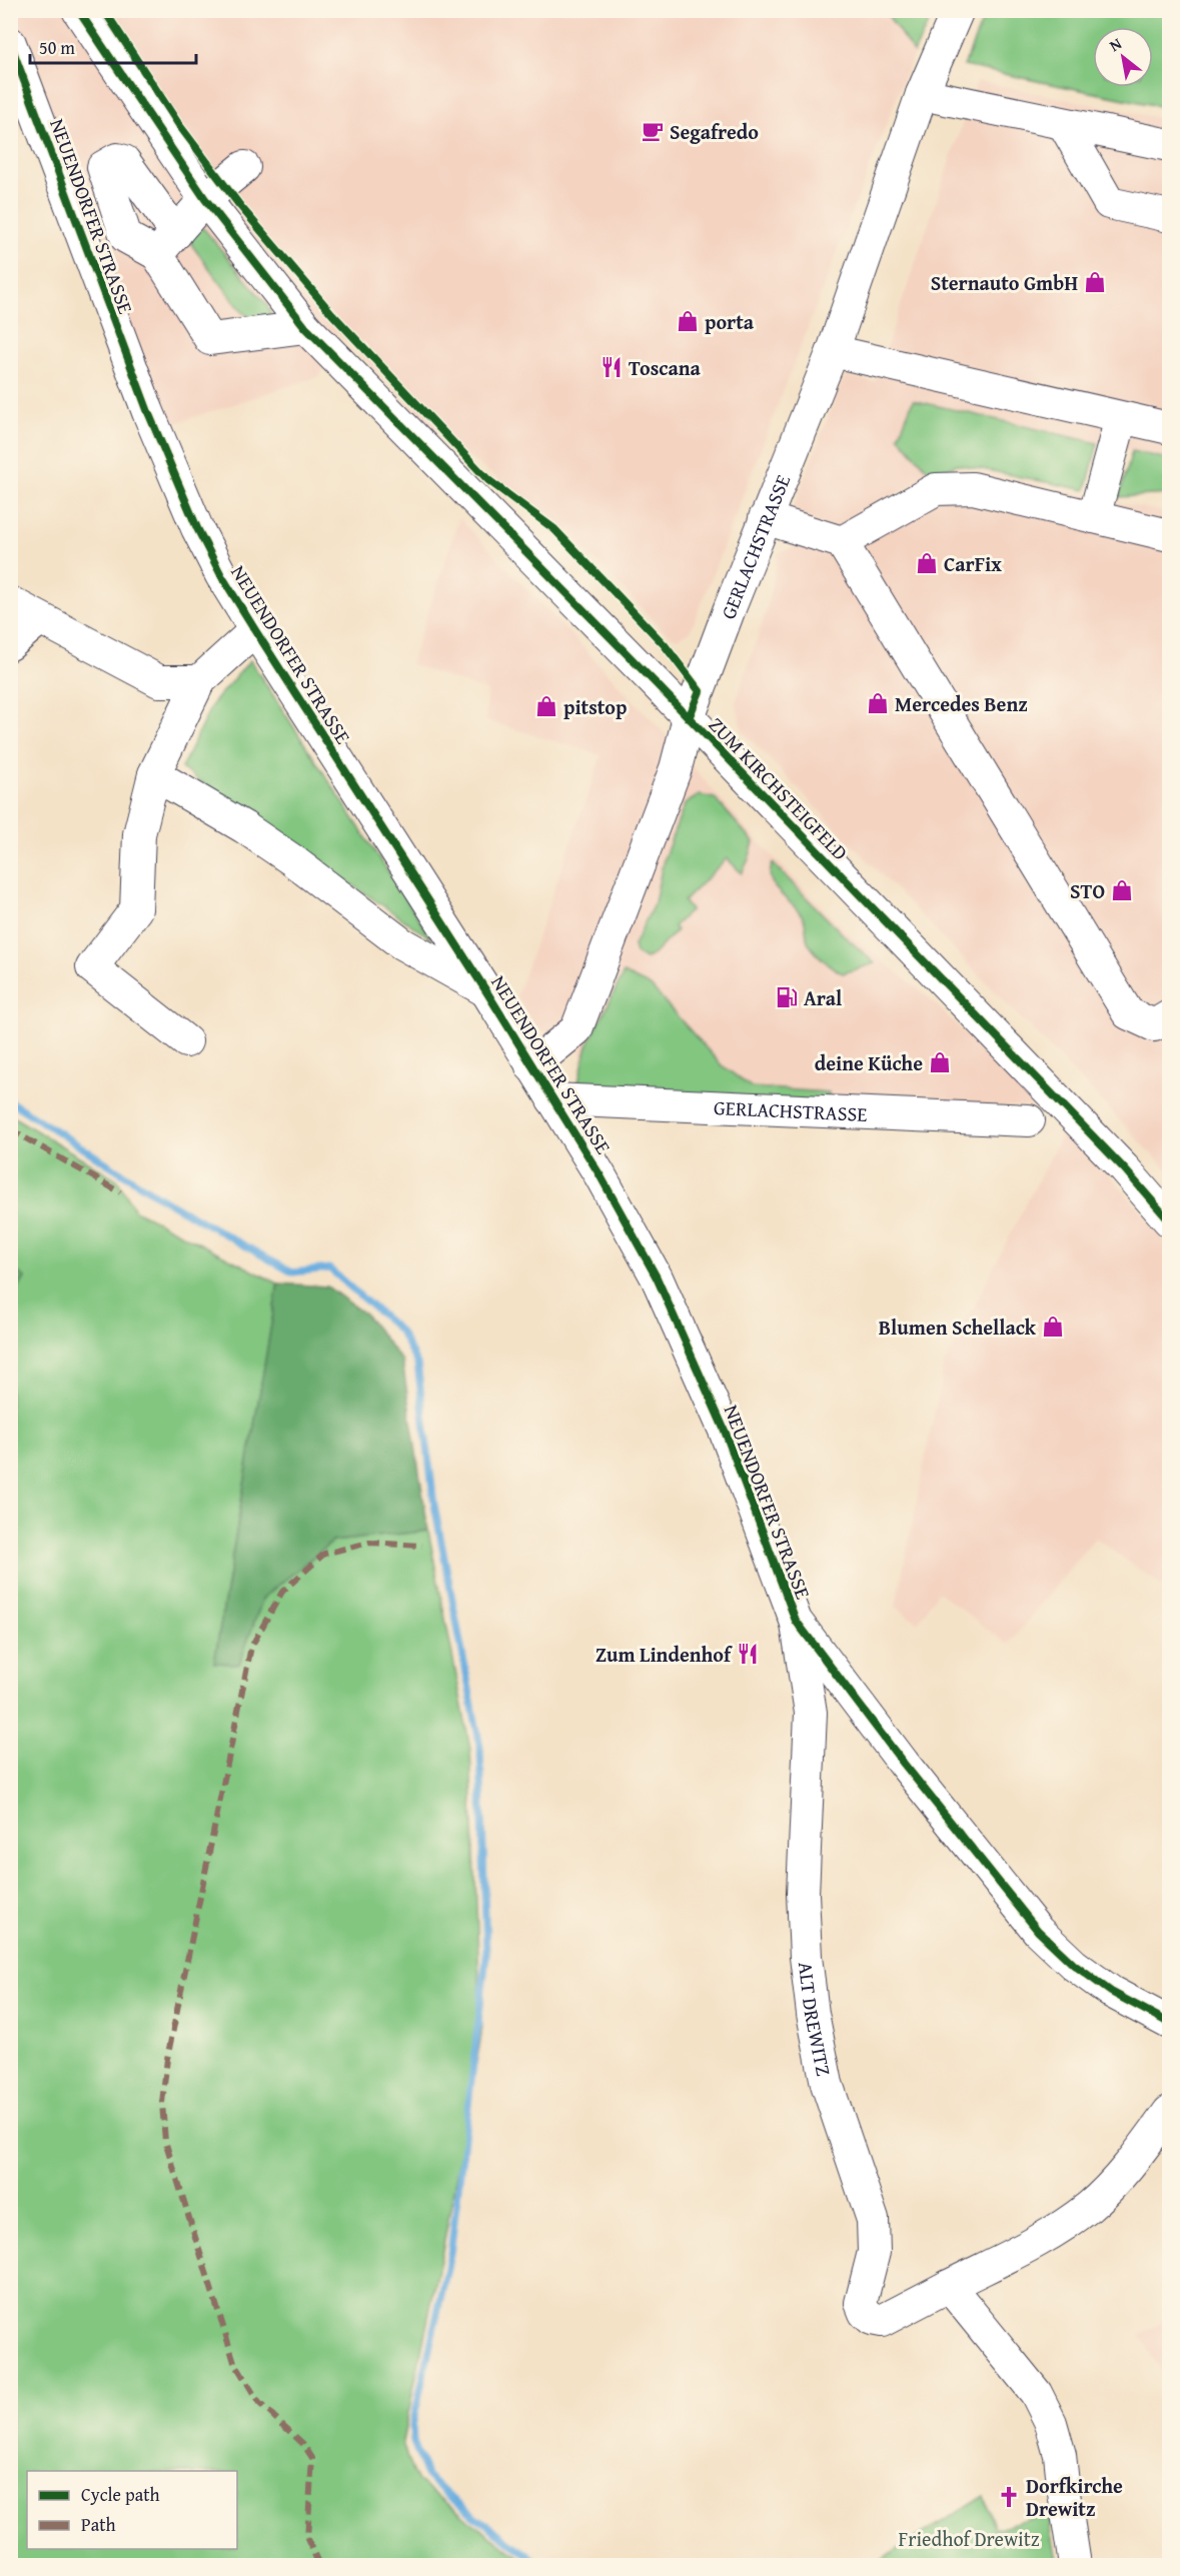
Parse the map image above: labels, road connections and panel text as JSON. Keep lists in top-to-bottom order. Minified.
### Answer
{"streets":{"street":["NEUENDORFER STRASSE","GERLACHSTRASSE","ZUM KIRCHSTEIGFELD","ALT DREWITZ"]},"crossings":[["NEUENDORFER STRASSE","GERLACHSTRASSE"],["NEUENDORFER STRASSE","ALT DREWITZ"],["GERLACHSTRASSE","ZUM KIRCHSTEIGFELD"]],"parks":["Friedhof Drewitz"],"places":{"cafe":["Segafredo"],"shop":["Sternauto GmbH","porta","CarFix","Mercedes Benz","pitstop","STO","deine Küche","Blumen Schellack"],"restaurant":["Toscana","Zum Lindenhof"],"fuel station":["Aral"],"church":["Dorfkirche Drewitz"]},"legend":["Cycle path","Path"],"scale_bar":"50 m","north":"top left"}
